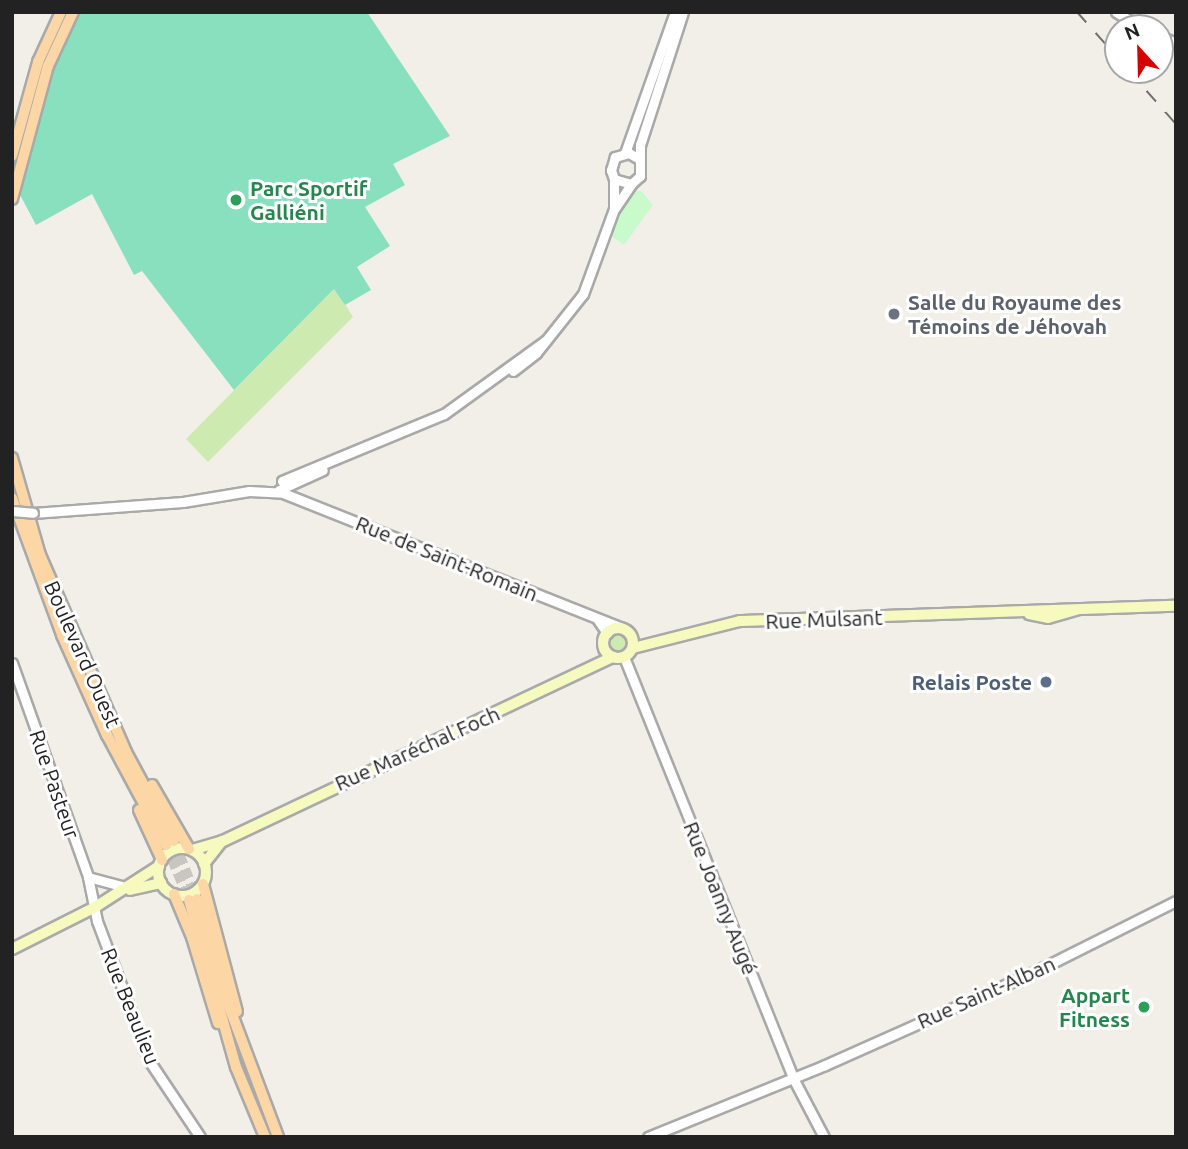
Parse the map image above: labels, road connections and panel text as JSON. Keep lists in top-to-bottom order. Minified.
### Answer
{"streets":{"main road":["Rue Mulsant","Boulevard Ouest","Rue Maréchal Foch"],"street":["Rue de Saint-Romain","Rue Pasteur","Rue Joanny Augé","Rue Saint-Alban","Rue Beaulieu"]},"crossings":[["Rue de Saint-Romain","Rue Mulsant"],["Rue de Saint-Romain","Rue Maréchal Foch"],["Rue de Saint-Romain","Rue Joanny Augé"],["Rue Mulsant","Rue Maréchal Foch"],["Rue Mulsant","Rue Joanny Augé"],["Rue Maréchal Foch","Rue Joanny Augé"],["Rue Pasteur","Rue Beaulieu"],["Rue Joanny Augé","Rue Saint-Alban"]],"places":["Parc Sportif Galliéni","Salle du Royaume des Témoins de Jéhovah","Relais Poste","Appart Fitness"],"north":"top"}
